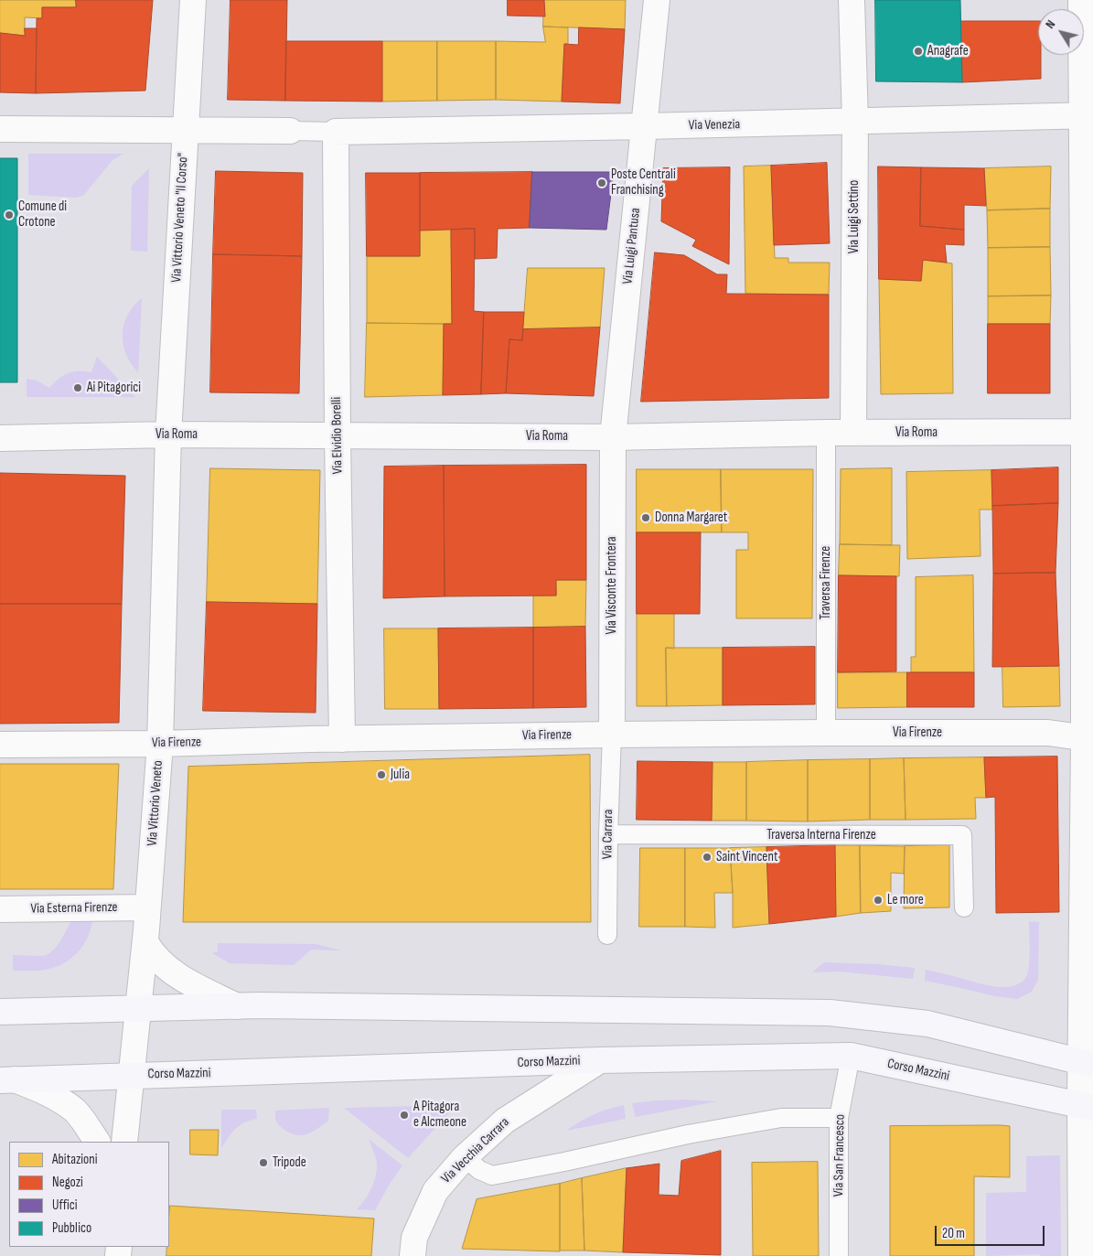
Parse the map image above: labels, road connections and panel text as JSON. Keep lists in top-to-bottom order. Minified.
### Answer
{"streets":{"street":["Via Venezia","Via Luigi Settino","Via Vittorio Veneto \"Il Corso\"","Via Luigi Pantusa","Via Roma","Via Elvidio Borelli","Via Visconte Frontera","Via Firenze","Via Vittorio Veneto","Via Esterna Firenze","Corso Mazzini","Via Vecchia Carrara"],"lane":["Traversa Firenze","Via Carrara","Traversa Interna Firenze","Via San Francesco"]},"crossings":[["Via Venezia","Via Luigi Settino"],["Via Venezia","Via Luigi Pantusa"],["Via Venezia","Via Elvidio Borelli"],["Via Luigi Settino","Via Roma"],["Via Vittorio Veneto \"Il Corso\"","Via Roma"],["Via Vittorio Veneto \"Il Corso\"","Via Vittorio Veneto"],["Via Luigi Pantusa","Via Roma"],["Via Luigi Pantusa","Via Visconte Frontera"],["Via Roma","Via Elvidio Borelli"],["Via Roma","Traversa Firenze"],["Via Roma","Via Visconte Frontera"],["Via Roma","Via Vittorio Veneto"],["Via Elvidio Borelli","Via Firenze"],["Traversa Firenze","Via Firenze"],["Via Visconte Frontera","Via Firenze"],["Via Visconte Frontera","Via Carrara"],["Via Firenze","Via Vittorio Veneto"],["Via Firenze","Via Carrara"],["Via Vittorio Veneto","Via Esterna Firenze"],["Via Vittorio Veneto","Corso Mazzini"],["Via Carrara","Traversa Interna Firenze"],["Corso Mazzini","Via Vecchia Carrara"],["Corso Mazzini","Via San Francesco"]],"places":["Anagrafe","Poste Centrali Franchising","Comune di Crotone","Ai Pitagorici","Donna Margaret","Julia","Saint Vincent","Le more","A Pitagora e Alcmeone","Tripode"],"legend":["Abitazioni","Negozi","Uffici","Pubblico"],"scale_bar":"20 m","north":"top left"}
